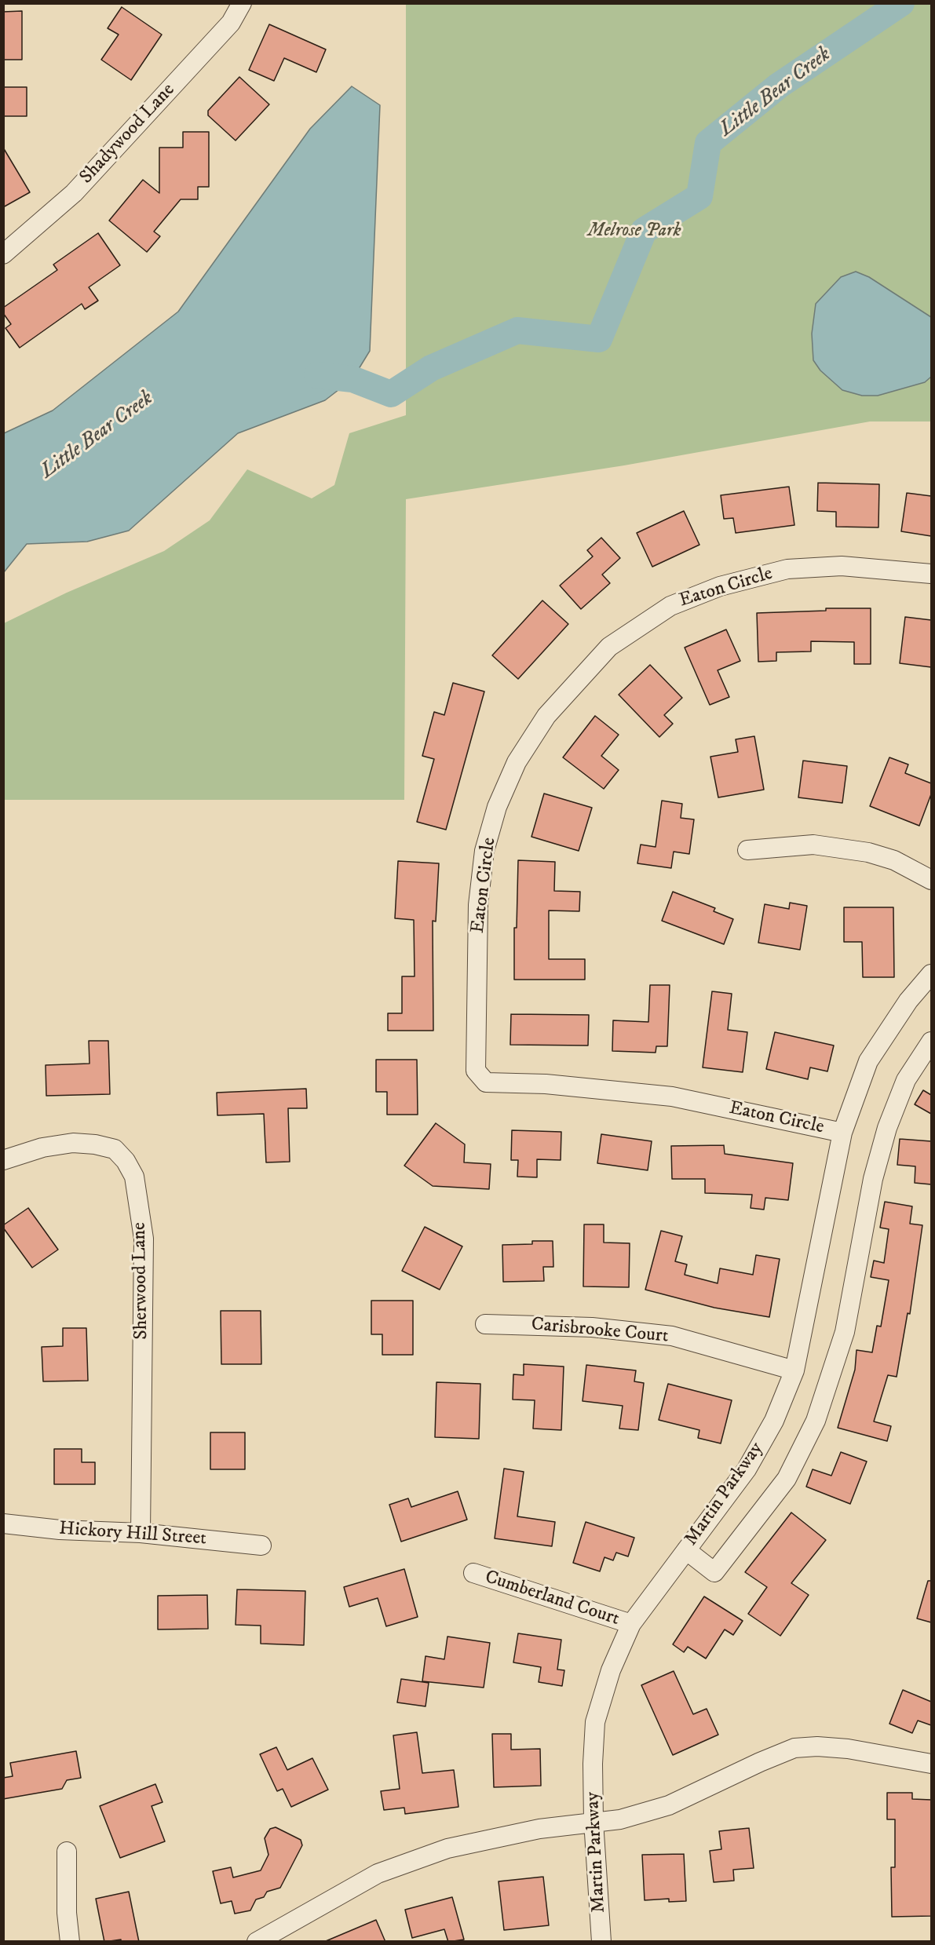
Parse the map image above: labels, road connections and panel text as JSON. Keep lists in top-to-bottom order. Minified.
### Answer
{"streets":{"street":["Shadywood Lane","Eaton Circle","Sherwood Lane","Carisbrooke Court","Martin Parkway","Hickory Hill Street","Cumberland Court"]},"crossings":[["Eaton Circle","Martin Parkway"],["Sherwood Lane","Hickory Hill Street"],["Carisbrooke Court","Martin Parkway"],["Martin Parkway","Cumberland Court"]],"water":["Little Bear Creek"],"parks":["Melrose Park"]}
